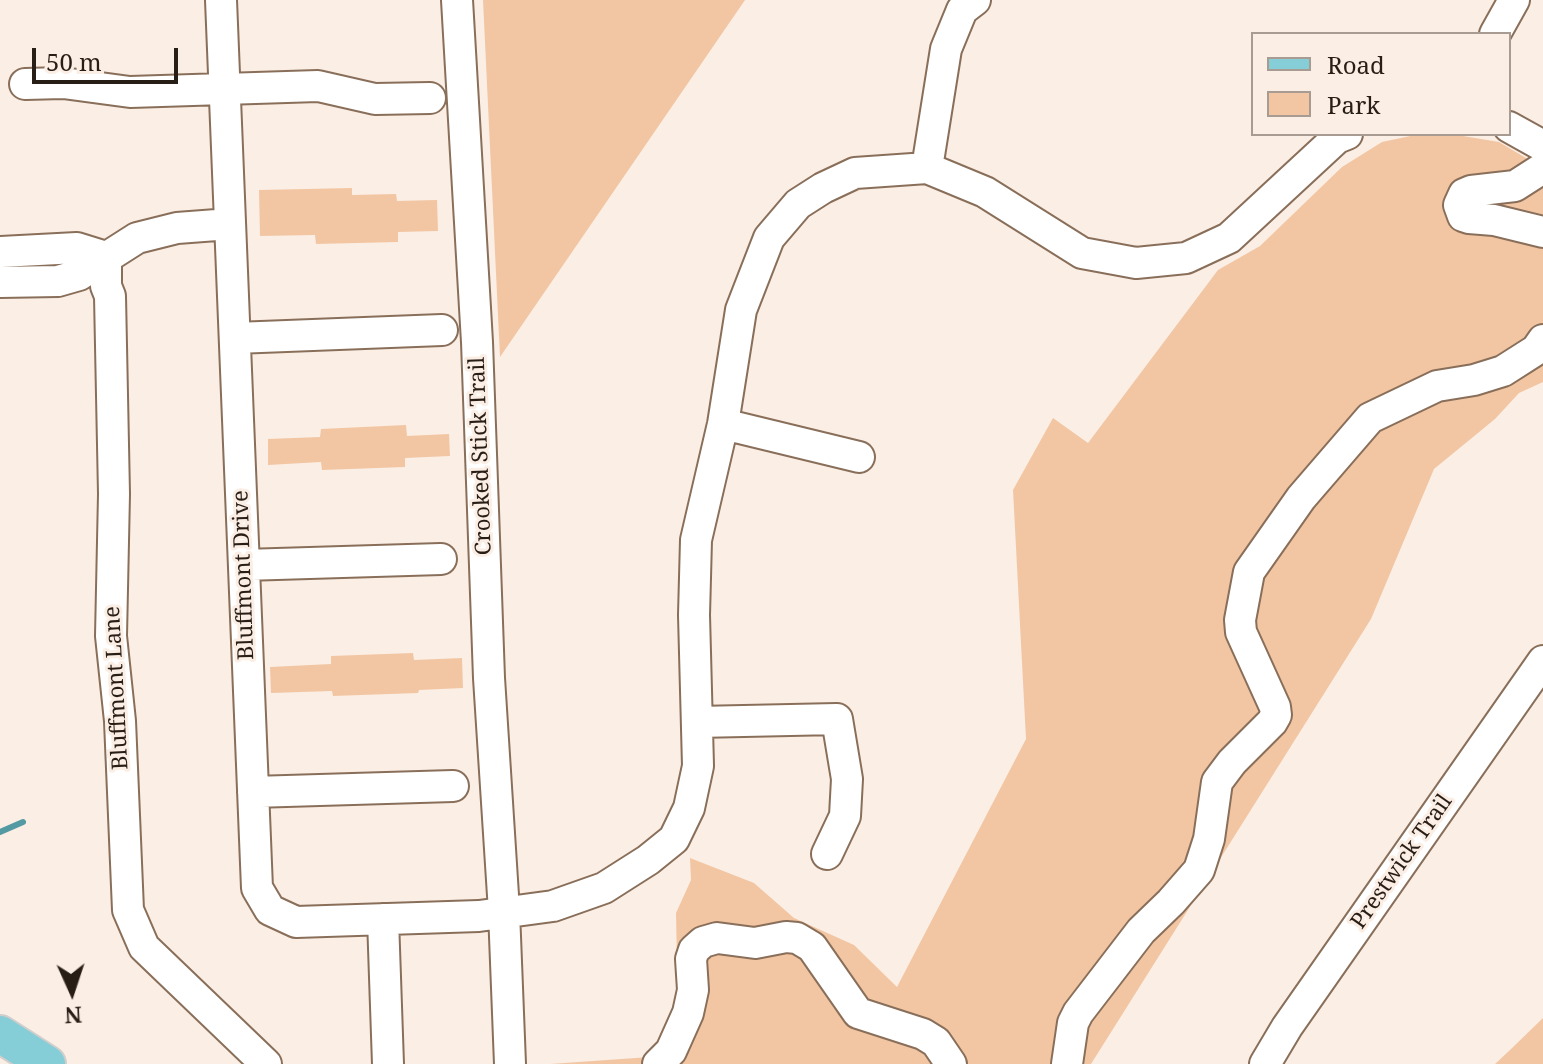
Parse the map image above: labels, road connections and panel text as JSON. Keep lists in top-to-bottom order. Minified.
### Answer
{"streets":{"street":["Crooked Stick Trail","Bluffmont Drive","Bluffmont Lane","Prestwick Trail"]},"crossings":[["Crooked Stick Trail","Bluffmont Drive"]],"legend":["Road","Park"],"scale_bar":"50 m","north":"bottom"}
